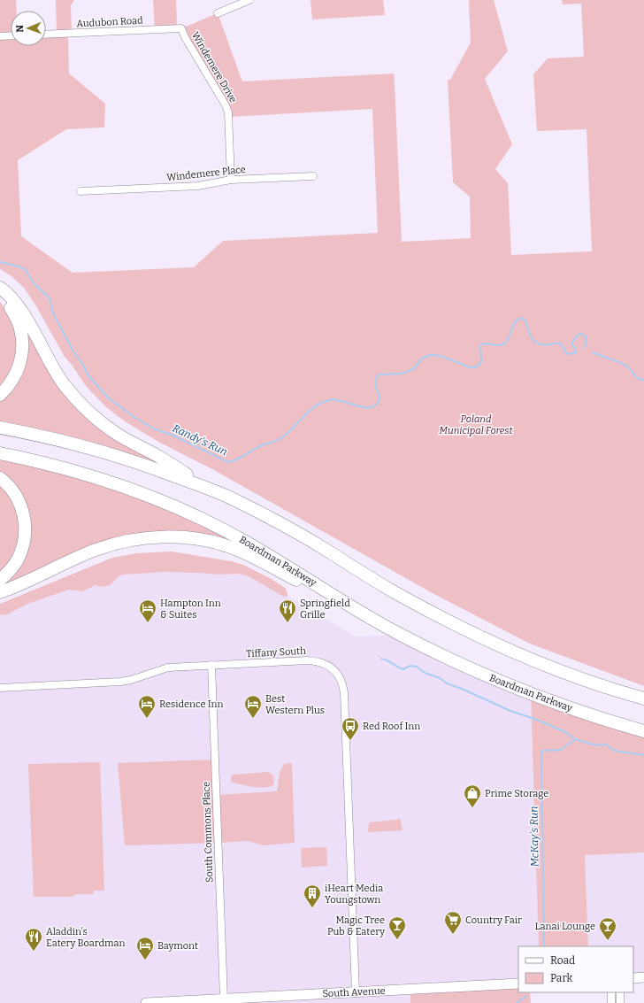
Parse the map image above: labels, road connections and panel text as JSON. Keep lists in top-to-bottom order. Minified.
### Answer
{"streets":{"highway":["Boardman Parkway"],"main road":["South Avenue"],"street":["Audubon Road","Windemere Drive","Windemere Place","Tiffany South","South Commons Place"]},"crossings":[["Audubon Road","Windemere Drive"],["Windemere Drive","Windemere Place"],["Tiffany South","South Commons Place"],["Tiffany South","South Avenue"],["South Commons Place","South Avenue"]],"water":["Randy's Run","McKay's Run"],"parks":["Poland Municipal Forest"],"places":{"hotel":["Hampton Inn & Suites","Residence Inn","Best Western Plus","Baymont"],"restaurant":["Springfield Grille","Aladdin's Eatery Boardman"],"bus stop":["Red Roof Inn"],"shop":["Prime Storage"],"building":["iHeart Media Youngstown"],"supermarket":["Country Fair"],"bar":["Magic Tree Pub & Eatery","Lanai Lounge"]},"legend":["Road","Park"],"north":"left"}
